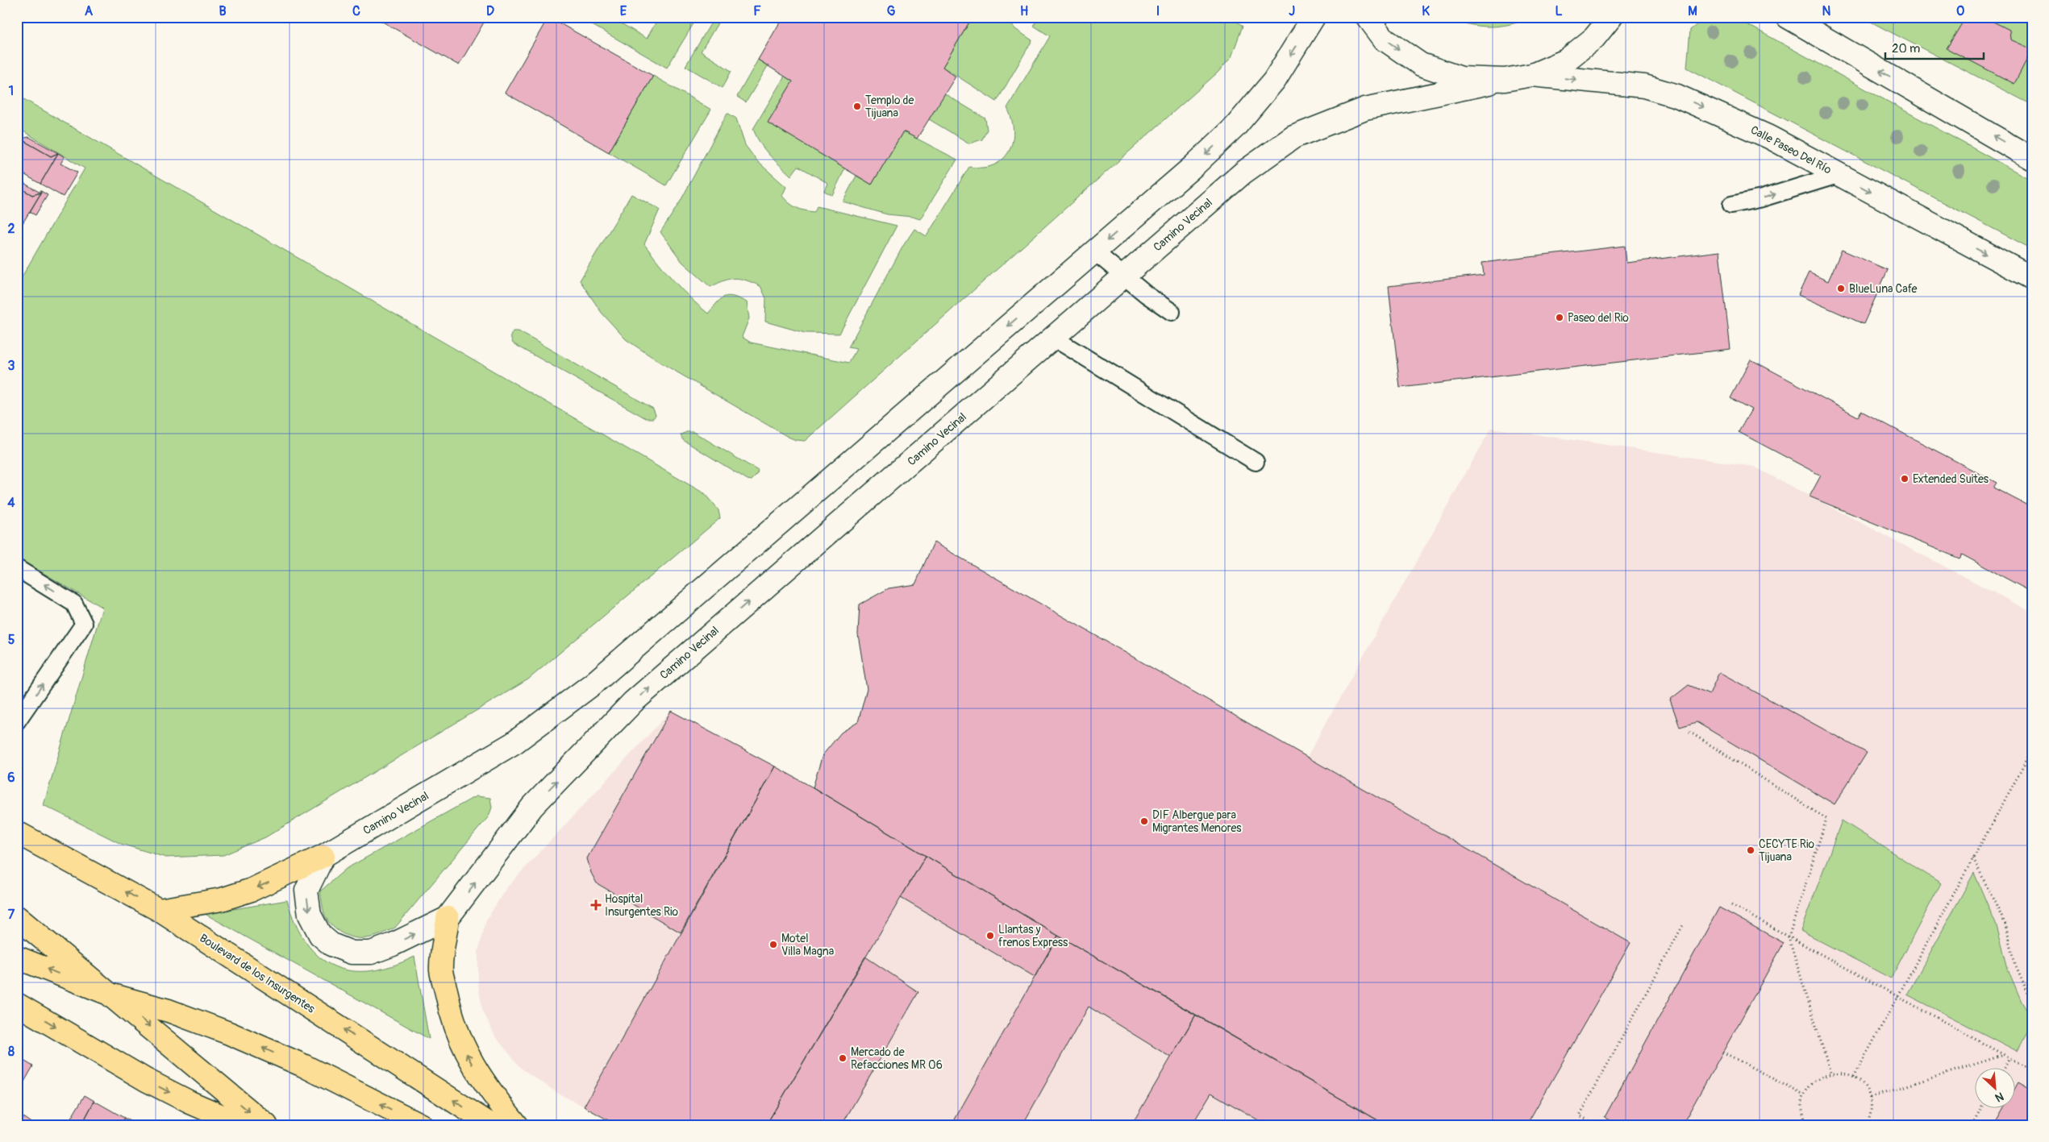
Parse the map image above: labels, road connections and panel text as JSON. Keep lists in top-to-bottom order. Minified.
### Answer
{"streets":{"main road":["Boulevard de los Insurgentes"],"street":["Calle Paseo Del Río","Camino Vecinal"]},"places":{"other":["Templo de Tijuana","BlueLuna Cafe","Paseo del Rio","Extended Suites","DIF Albergue para Migrantes Menores","CECYTE Rio Tijuana","Llantas y frenos Express","Motel Villa Magna","Mercado de Refacciones MR 06"],"health":["Hospital Insurgentes Rio"]},"scale_bar":"20 m","north":"bottom right","grid":{"columns":["A","B","C","D","E","F","G","H","I","J","K","L","M","N","O"],"rows":["1","2","3","4","5","6","7","8"]}}
